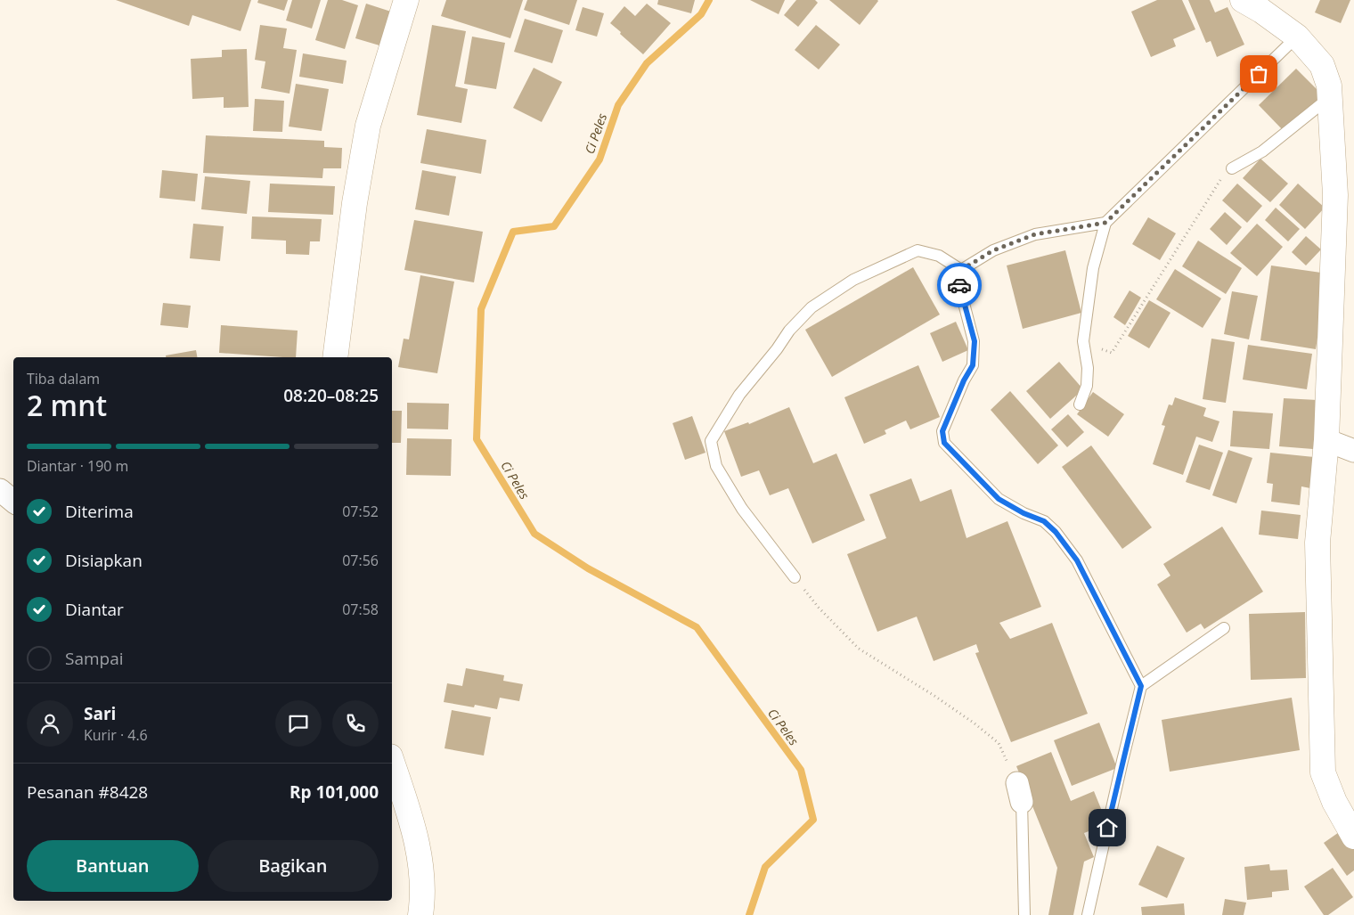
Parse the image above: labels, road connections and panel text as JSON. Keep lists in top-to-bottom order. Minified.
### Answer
{"water":["Ci Peles"],"page":{"heading":["2 mnt","Tiba dalam","08:20–08:25"],"panel":["Sari","Kurir · 4.6","Pesanan #8428","Rp 101,000"],"bar":"Diantar · 190 m","list":[["Diterima","07:52"],["Disiapkan","07:56"],["Diantar","07:58"],"Sampai"],"buttons":["Bantuan","Bagikan"]}}
